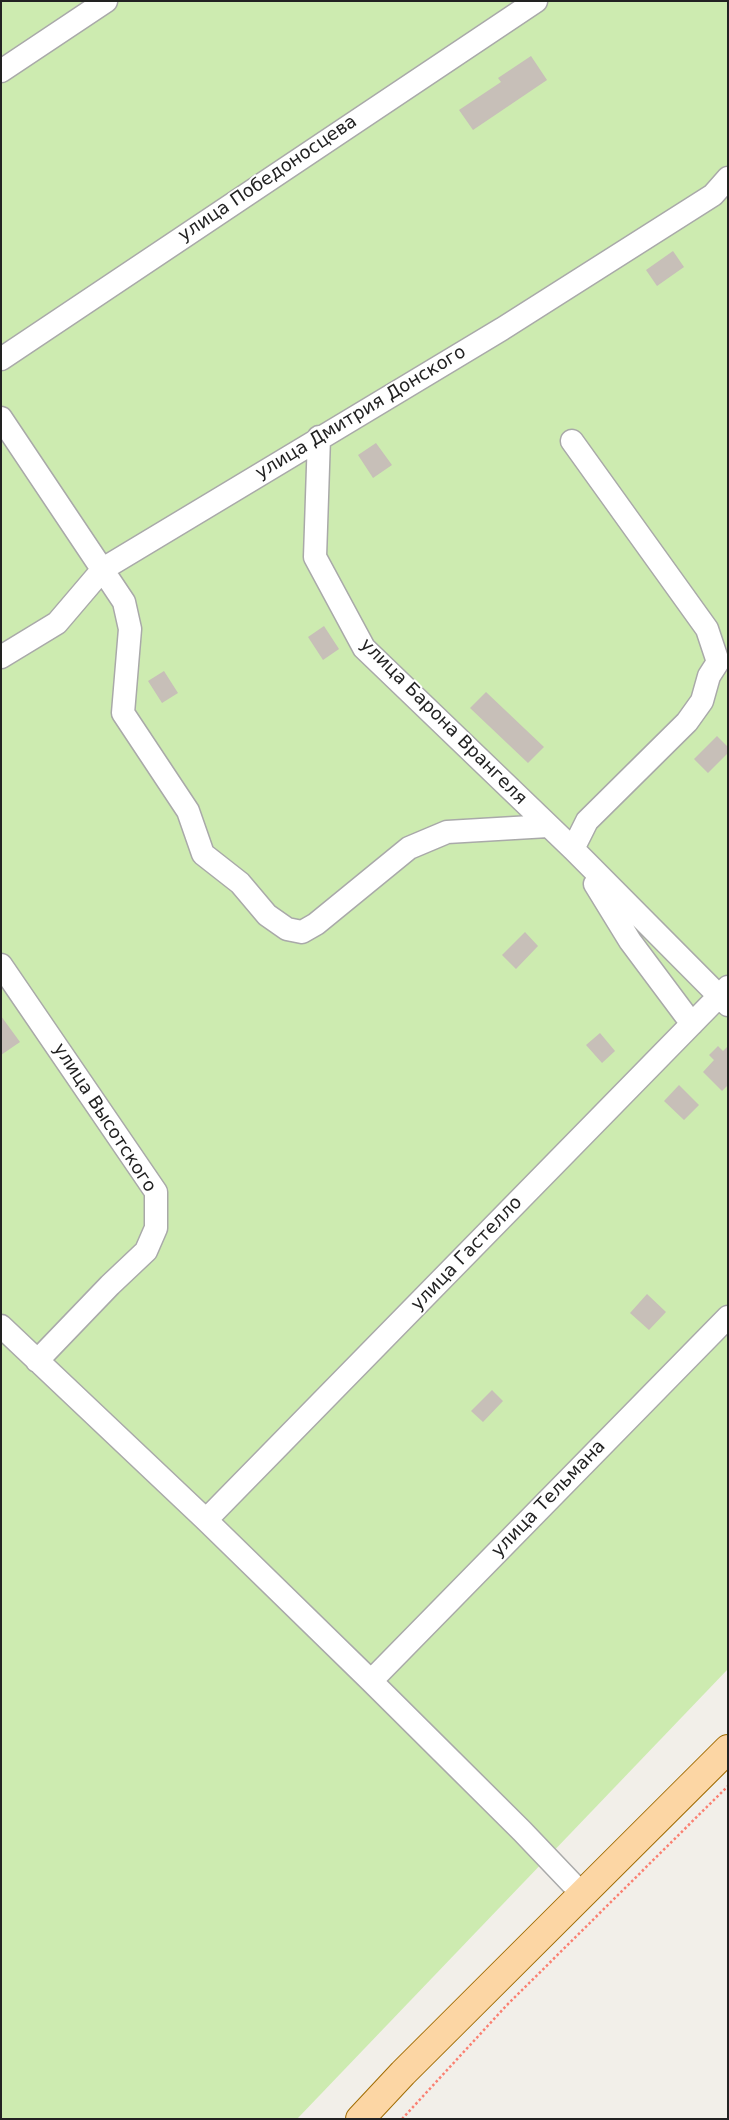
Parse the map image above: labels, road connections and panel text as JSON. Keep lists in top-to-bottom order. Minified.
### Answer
{"streets":{"street":["улица Победоносцева","улица Дмитрия Донского","улица Барона Врангеля","улица Высотского","улица Гастелло","улица Тельмана"]},"crossings":[["улица Дмитрия Донского","улица Барона Врангеля"]]}
